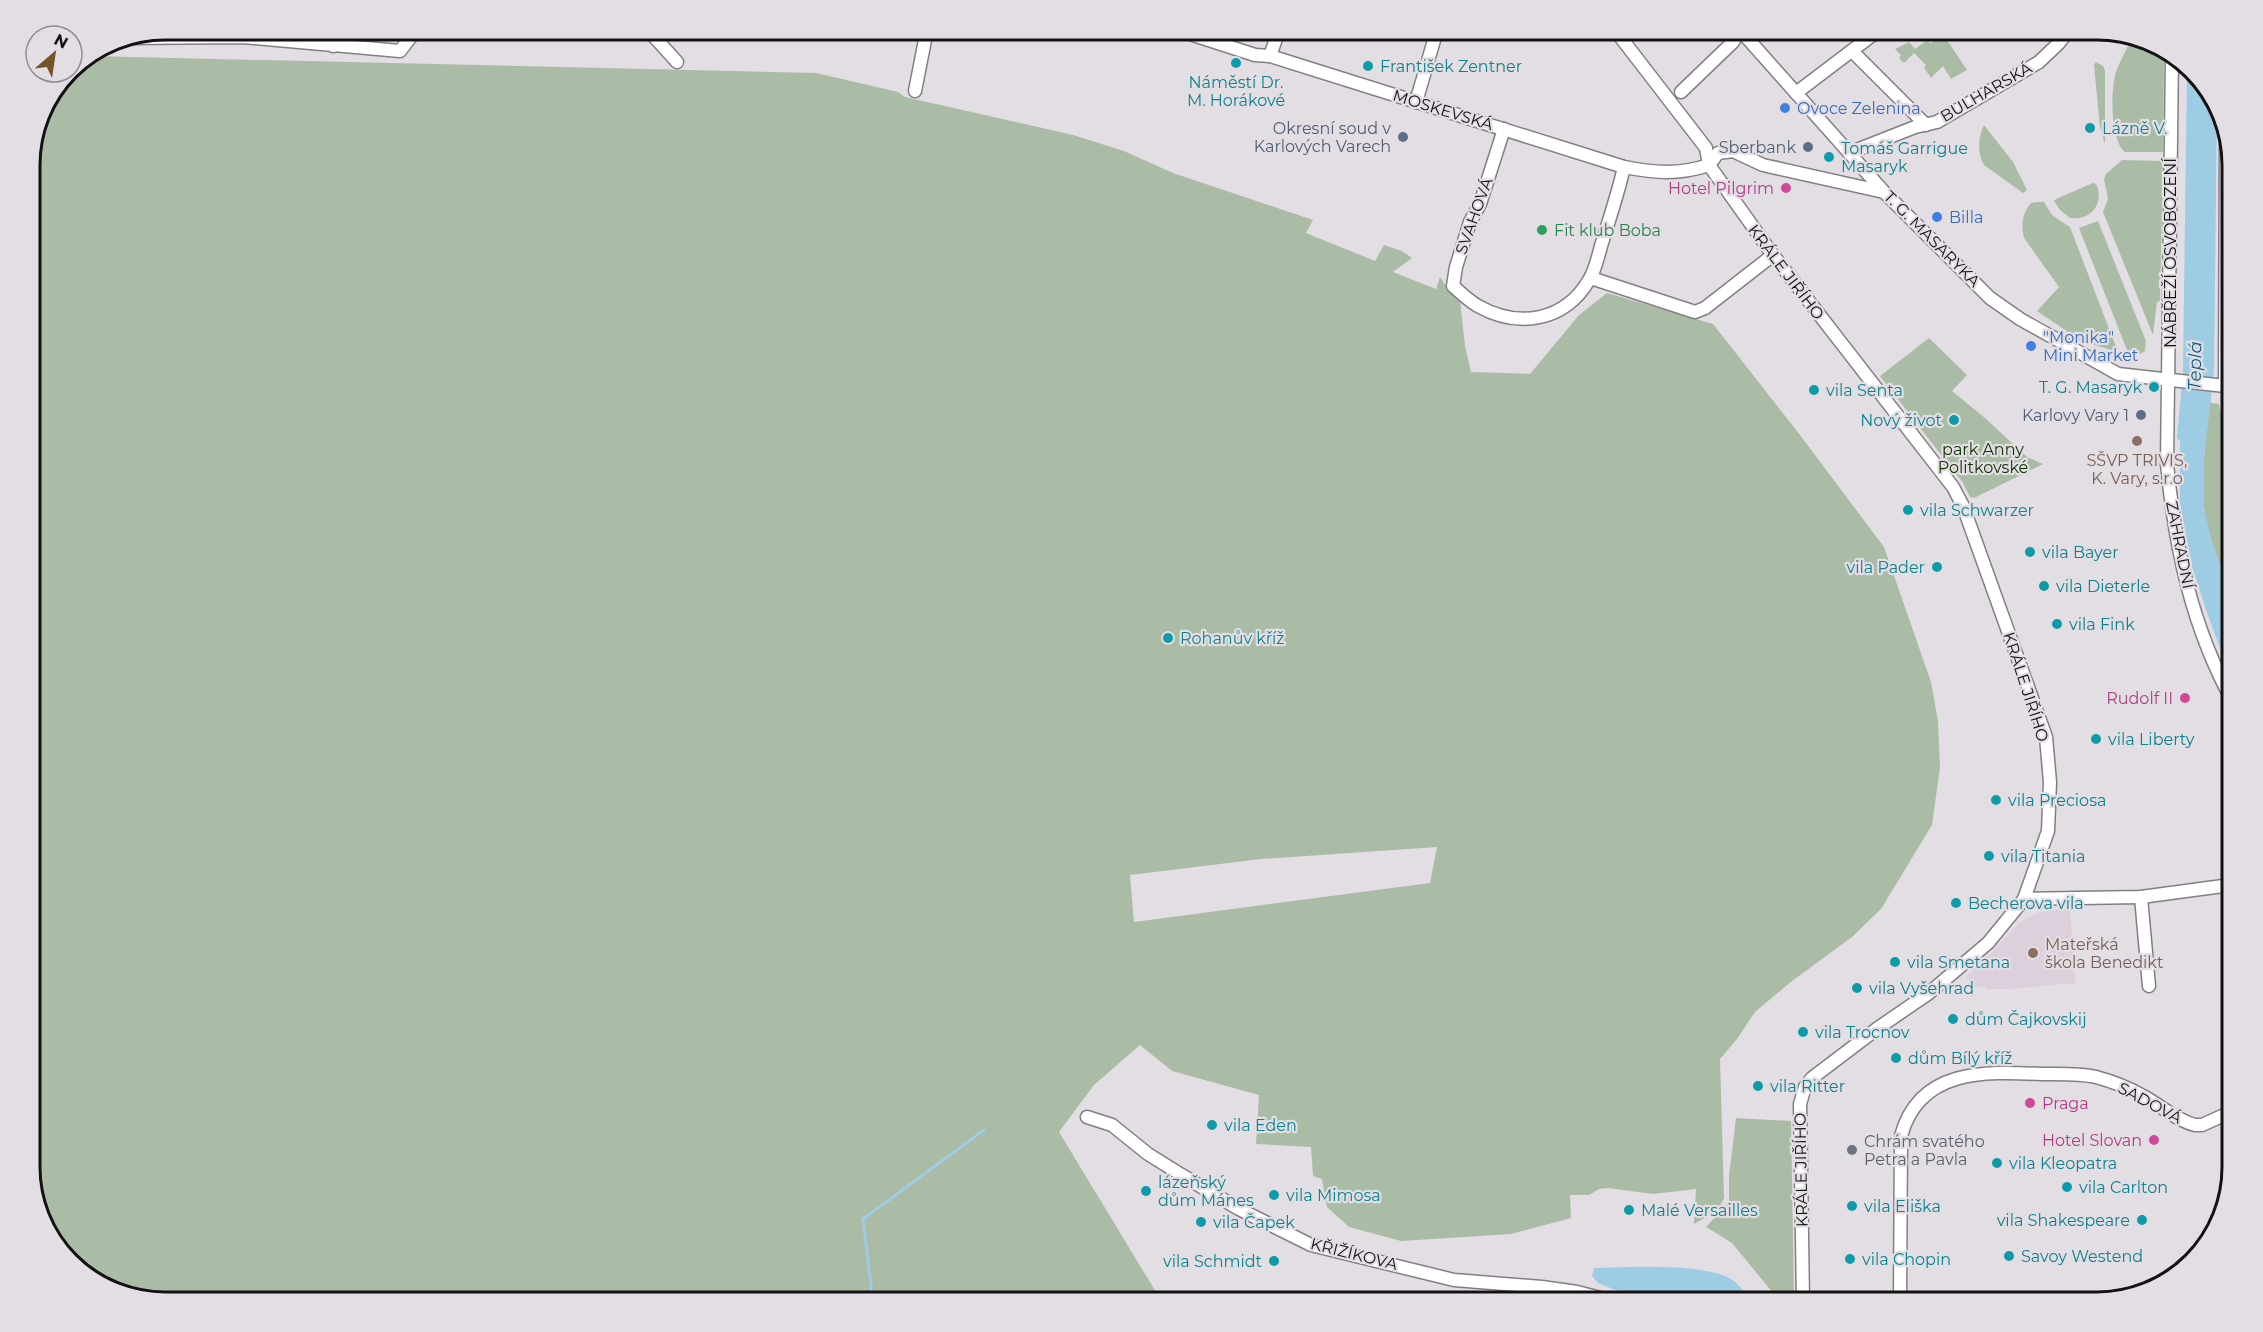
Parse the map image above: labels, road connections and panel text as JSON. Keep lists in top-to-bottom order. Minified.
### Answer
{"streets":{"street":["BULHARSKÁ","MOSKEVSKÁ","SVAHOVÁ","T. G. MASARYKA","NÁBŘEŽÍ OSVOBOZENÍ","KRÁLE JIŘÍHO","ZAHRADNÍ","SADOVÁ","KŘIŽÍKOVA"]},"crossings":[["BULHARSKÁ","T. G. MASARYKA"],["MOSKEVSKÁ","SVAHOVÁ"],["MOSKEVSKÁ","T. G. MASARYKA"],["MOSKEVSKÁ","KRÁLE JIŘÍHO"],["T. G. MASARYKA","NÁBŘEŽÍ OSVOBOZENÍ"],["T. G. MASARYKA","ZAHRADNÍ"],["NÁBŘEŽÍ OSVOBOZENÍ","ZAHRADNÍ"]],"water":["Teplá"],"parks":["park Anny Politkovské"],"places":["Náměstí Dr. M. Horákové","František Zentner","Ovoce Zelenina","Lázně V.","Okresní soud v Karlových Varech","Sberbank","Tomáš Garrigue Masaryk","Hotel Pilgrim","Billa","Fit klub Boba","\"Monika\" Mini Market","T. G. Masaryk","vila Senta","Karlovy Vary 1","Nový život","SŠVP TRIVIS, K. Vary, s.r.o","vila Schwarzer","vila Bayer","vila Pader","vila Dieterle","vila Fink","Rohanův kříž","Rudolf II","vila Liberty","vila Preciosa","vila Titania","Becherova vila","Mateřská škola Benedikt","vila Smetana","vila Vyšehrad","dům Čajkovskij","vila Trocnov","dům Bílý kříž","vila Ritter","Praga","vila Eden","Hotel Slovan","Chrám svatého Petra a Pavla","vila Kleopatra","vila Carlton","lázeňský dům Mánes","vila Mimosa","vila Eliška","Malé Versailles","vila Shakespeare","vila Čapek","Savoy Westend","vila Chopin","vila Schmidt"],"north":"top right"}
